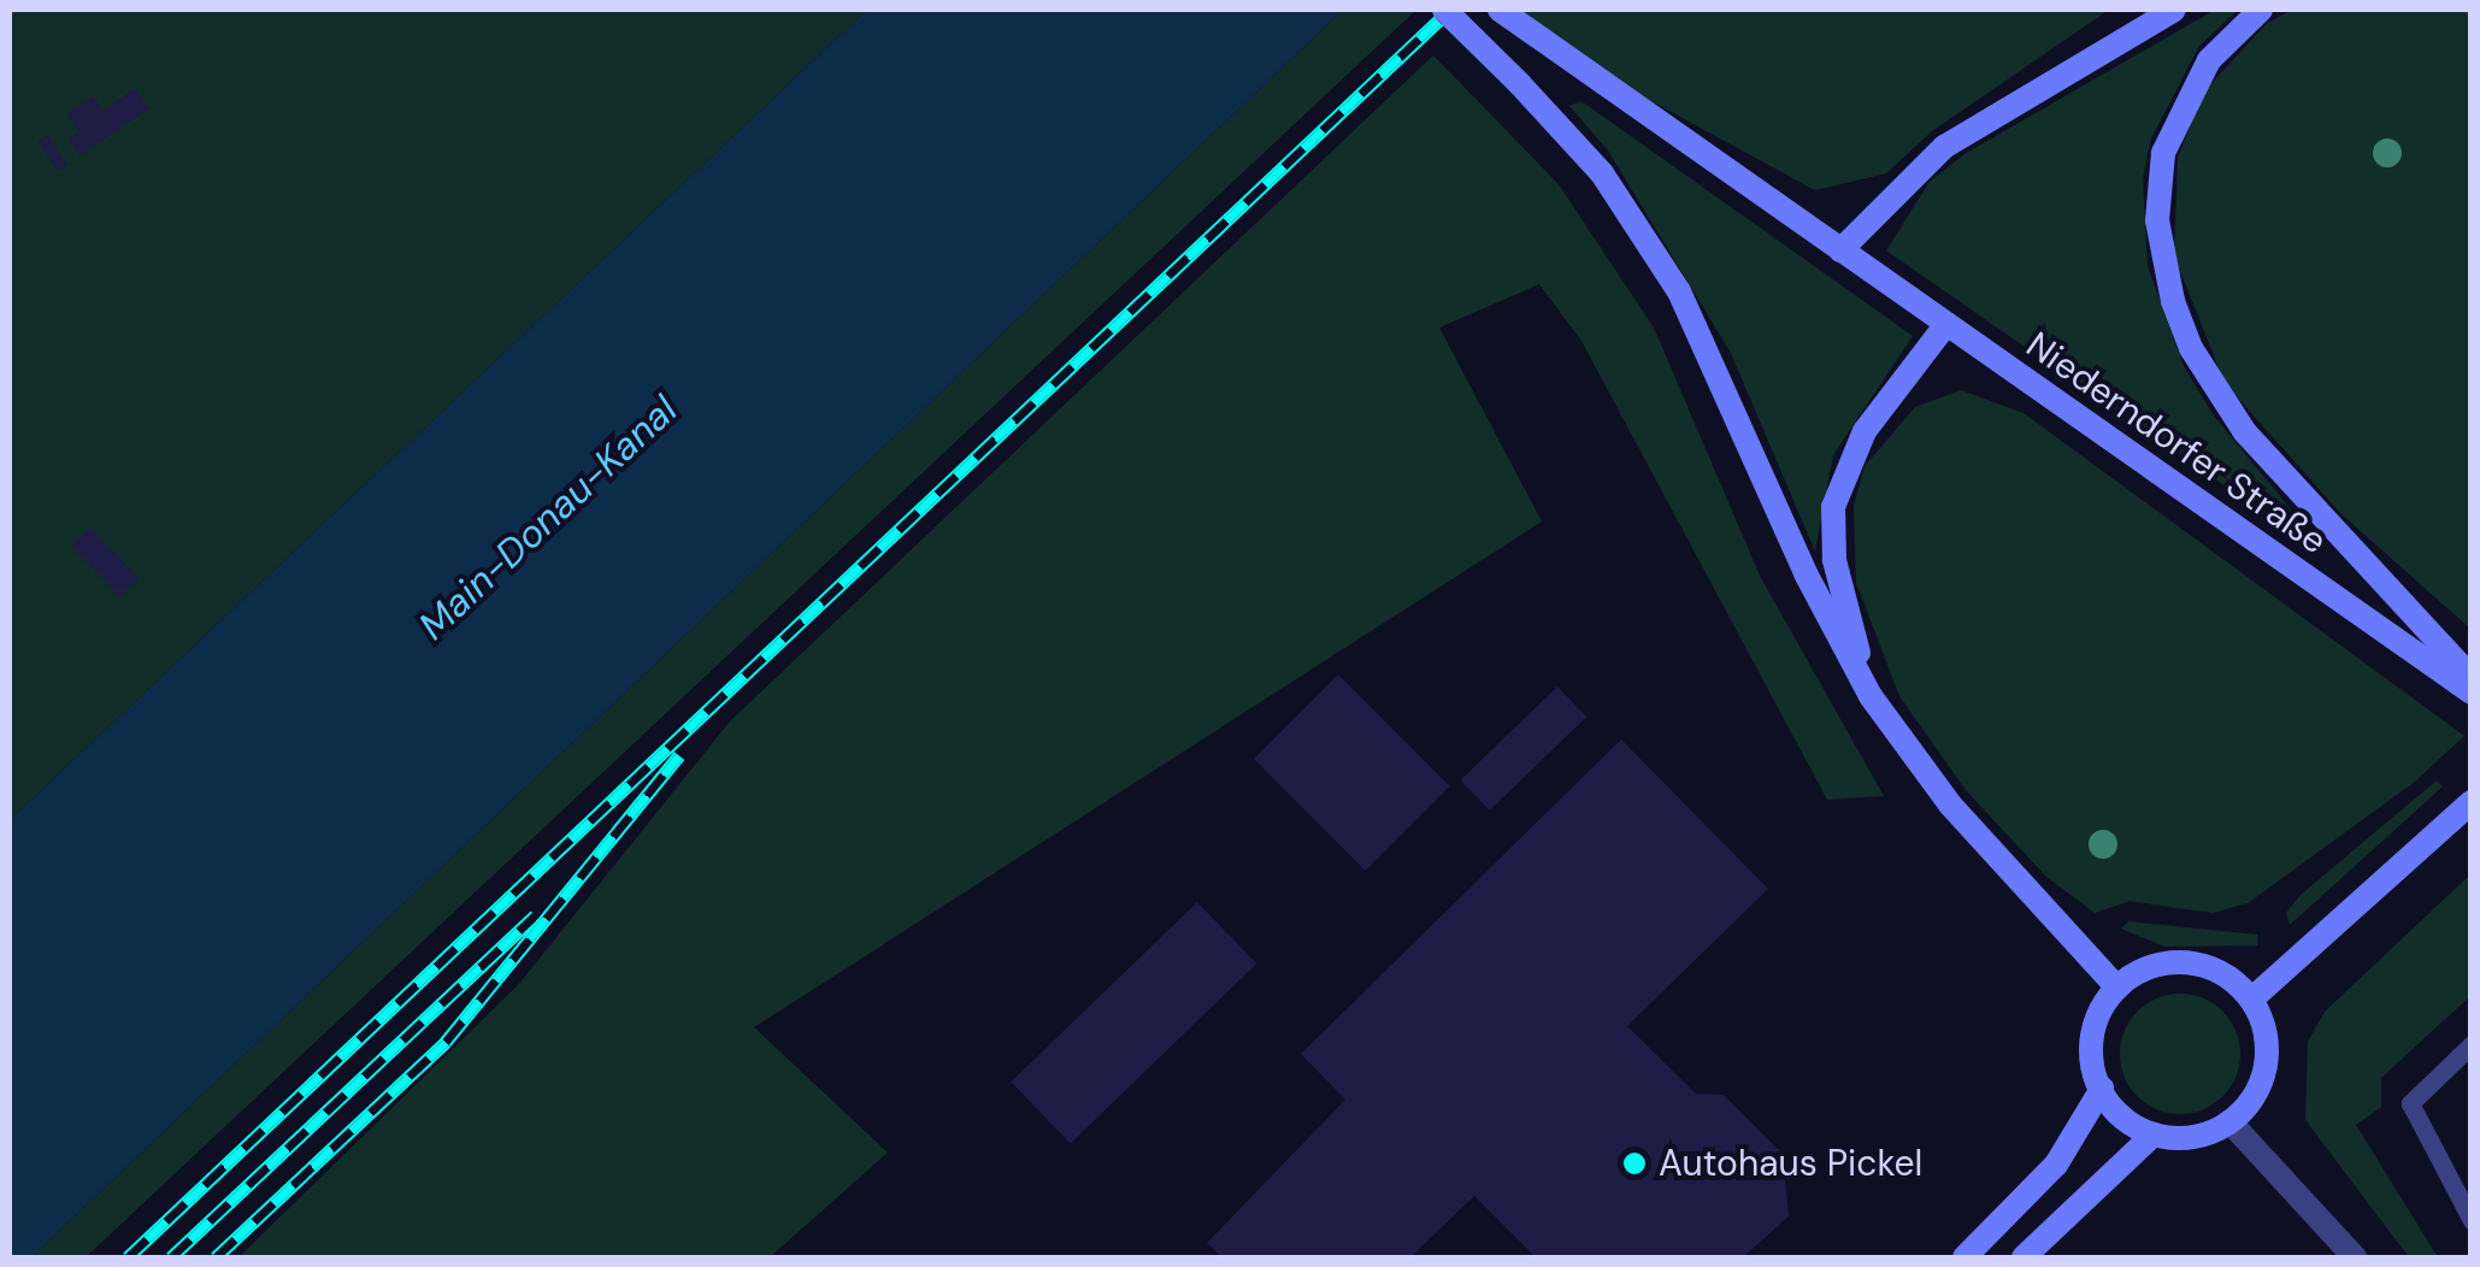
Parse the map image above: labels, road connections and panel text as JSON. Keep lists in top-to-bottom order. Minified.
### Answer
{"streets":{"main road":["Niederndorfer Straße"]},"water":["Main-Donau-Kanal"],"places":["Autohaus Pickel"]}
